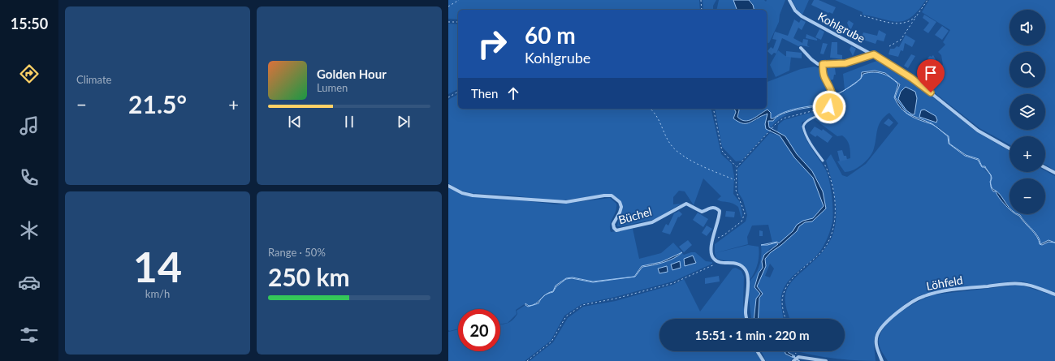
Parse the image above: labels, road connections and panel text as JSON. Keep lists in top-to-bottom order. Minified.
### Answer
{"streets":{"street":["Kohlgrube","Büchel","Löhfeld"]},"page":{"tabs":"15:50","tile":["Climate",["14","km/h"],["Range · 50%","250 km"]],"map_buttons":["+","−"],"turn":["60 m","Kohlgrube"],"song":["Golden Hour","Lumen"],"then":"Then","heat":["−","21.5°","+"],"limit":"20","trip":"15:51 · 1 min · 220 m"}}
